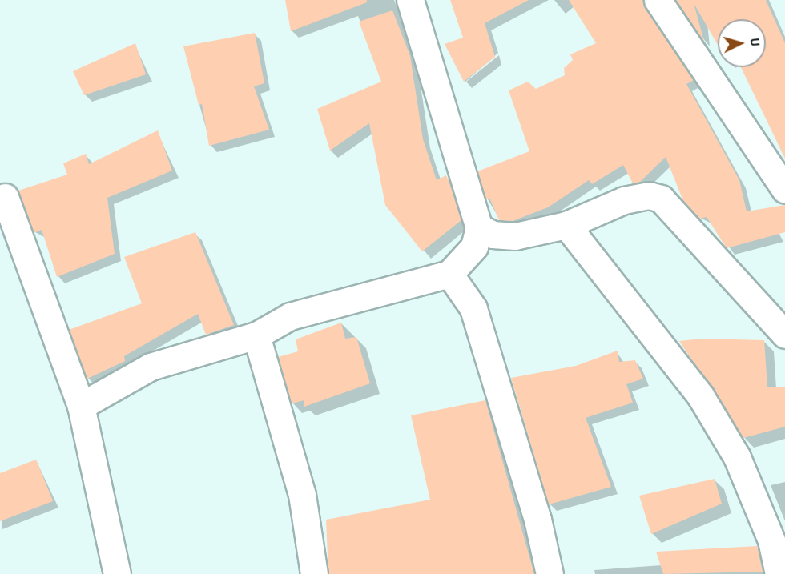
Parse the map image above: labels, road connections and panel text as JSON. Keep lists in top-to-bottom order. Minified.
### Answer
{"north":"right"}
